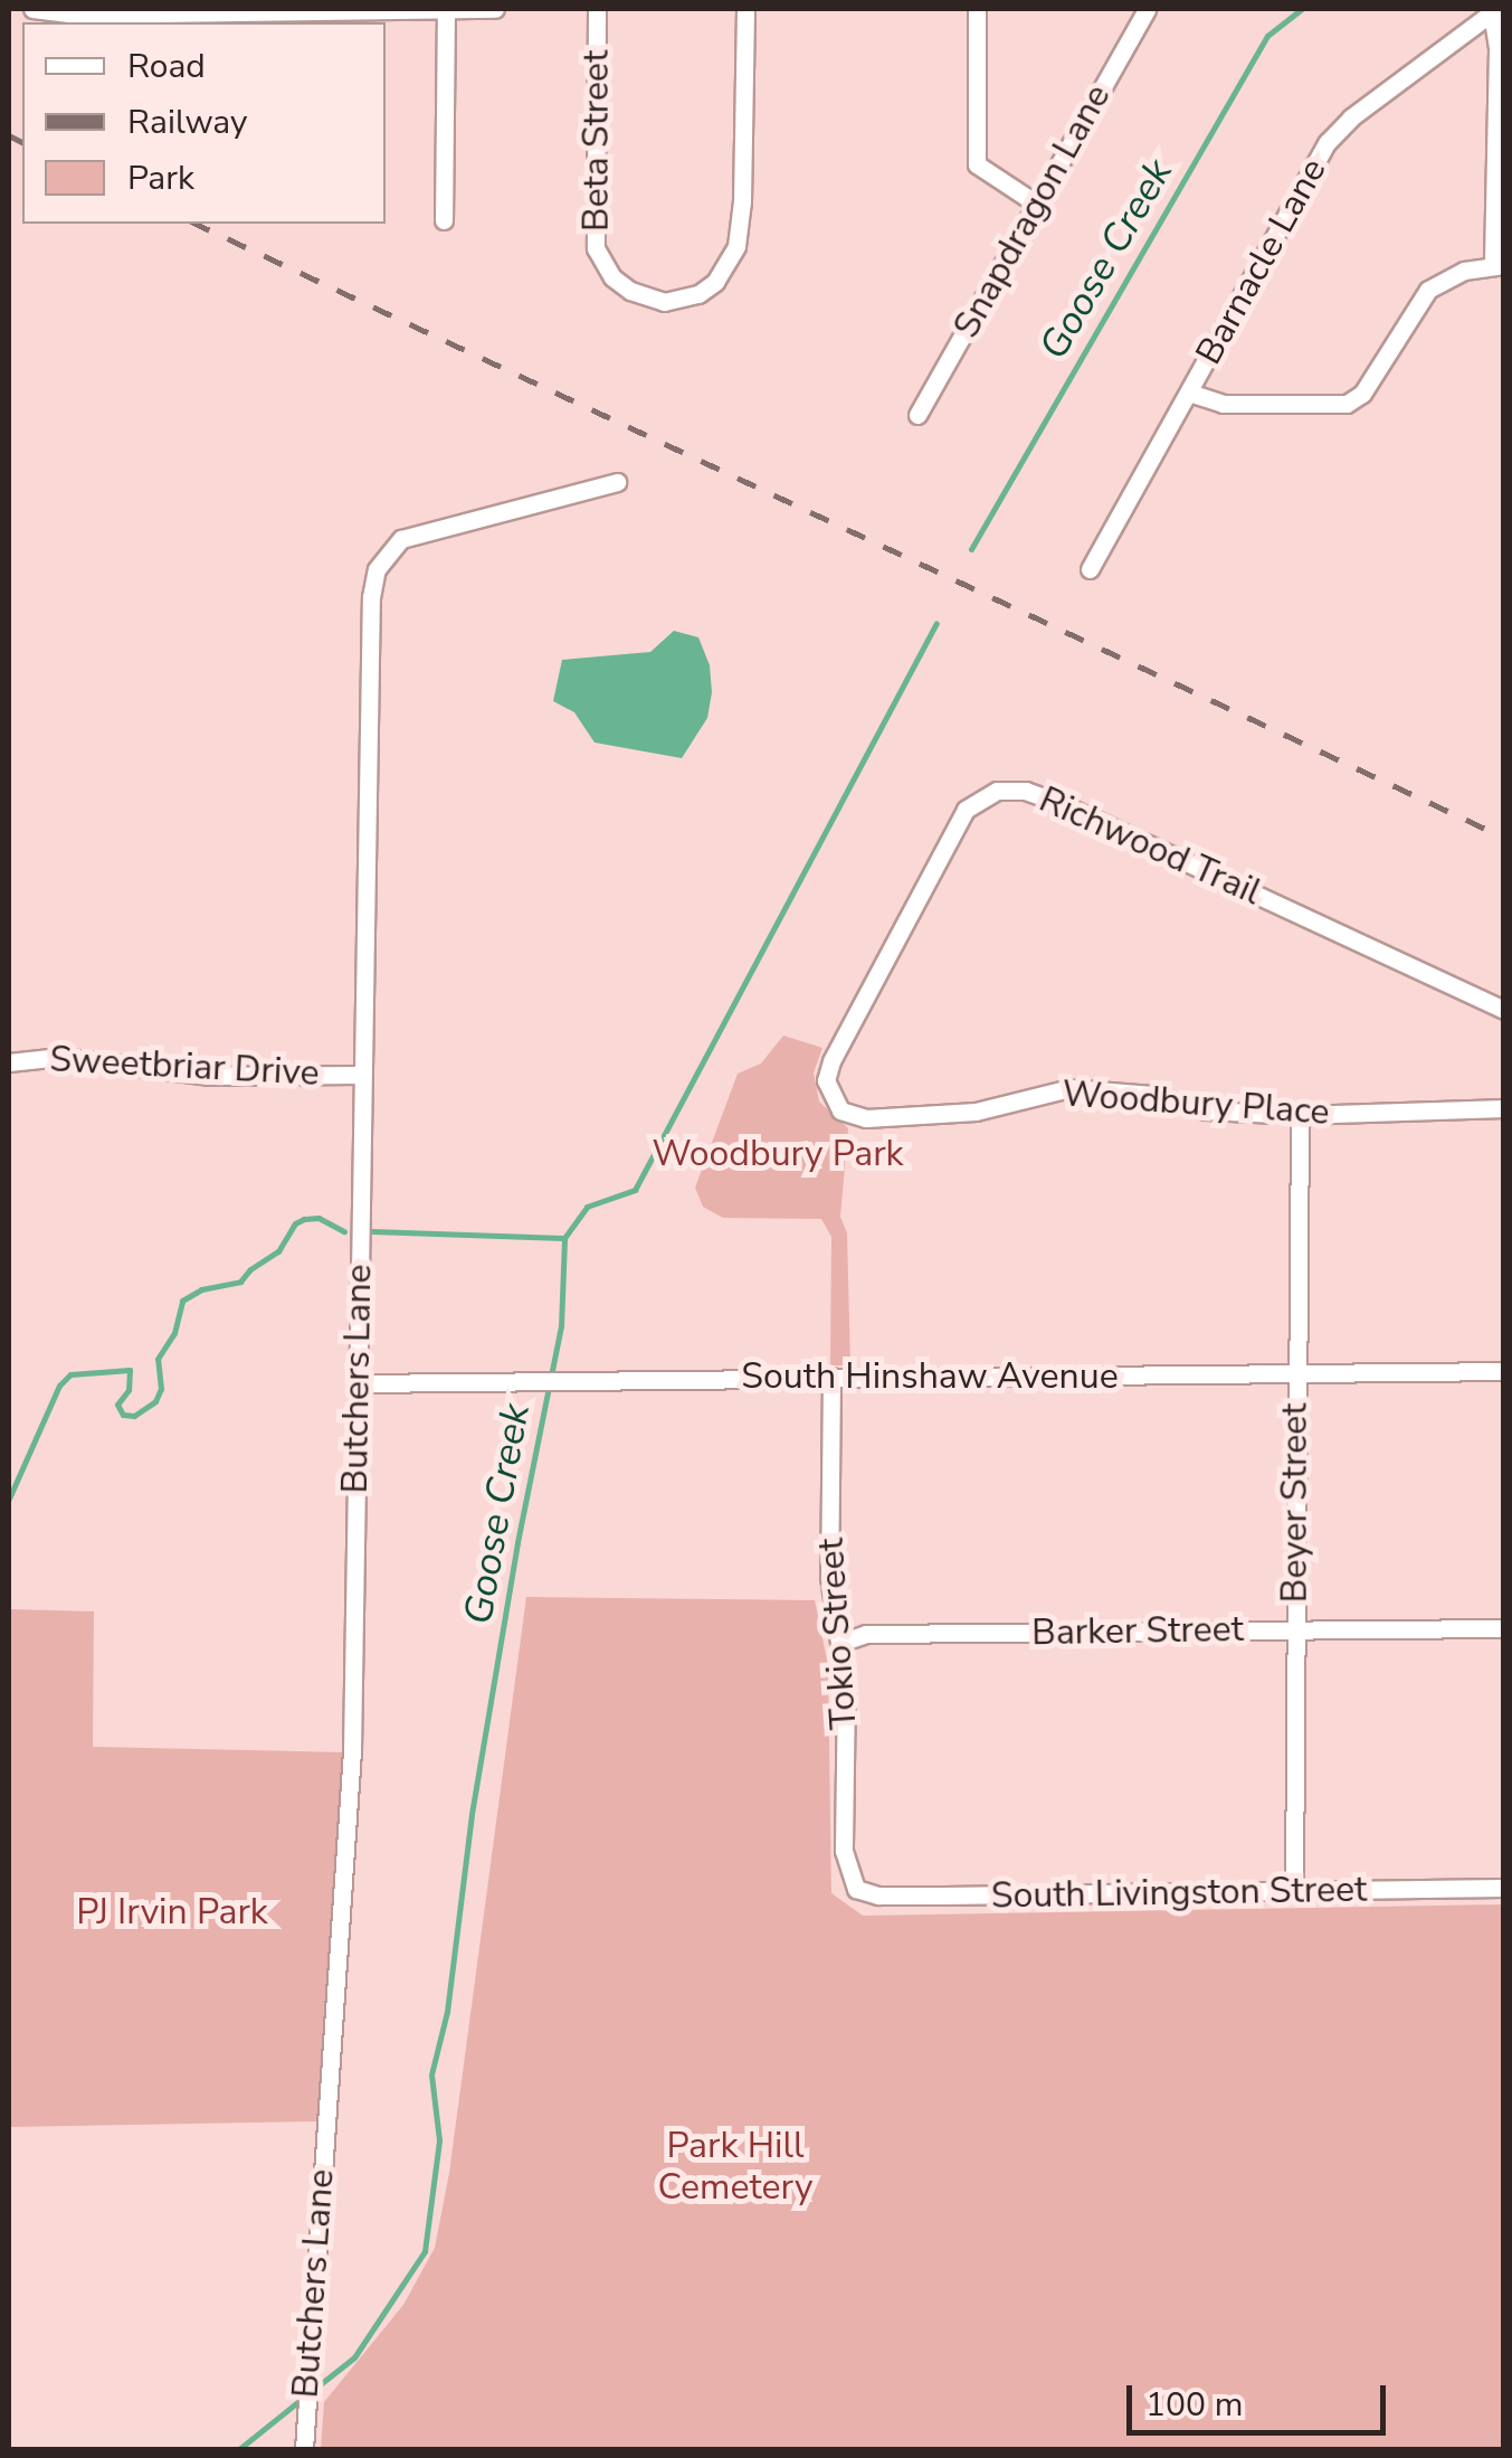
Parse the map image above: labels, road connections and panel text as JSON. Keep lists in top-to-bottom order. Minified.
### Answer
{"streets":{"street":["Beta Street","Snapdragon Lane","Barnacle Lane","Richwood Trail","Sweetbriar Drive","Woodbury Place","South Hinshaw Avenue","Butchers Lane","Beyer Street","Barker Street","Tokio Street","South Livingston Street"]},"crossings":[["Richwood Trail","Woodbury Place"],["Sweetbriar Drive","Butchers Lane"],["Woodbury Place","Beyer Street"],["South Hinshaw Avenue","Butchers Lane"],["South Hinshaw Avenue","Beyer Street"],["South Hinshaw Avenue","Tokio Street"],["Beyer Street","Barker Street"],["Beyer Street","South Livingston Street"],["Barker Street","Tokio Street"],["Tokio Street","South Livingston Street"]],"water":["Goose Creek"],"parks":["Woodbury Park","PJ Irvin Park","Park Hill Cemetery"],"legend":["Road","Railway","Park"],"scale_bar":"100 m"}
